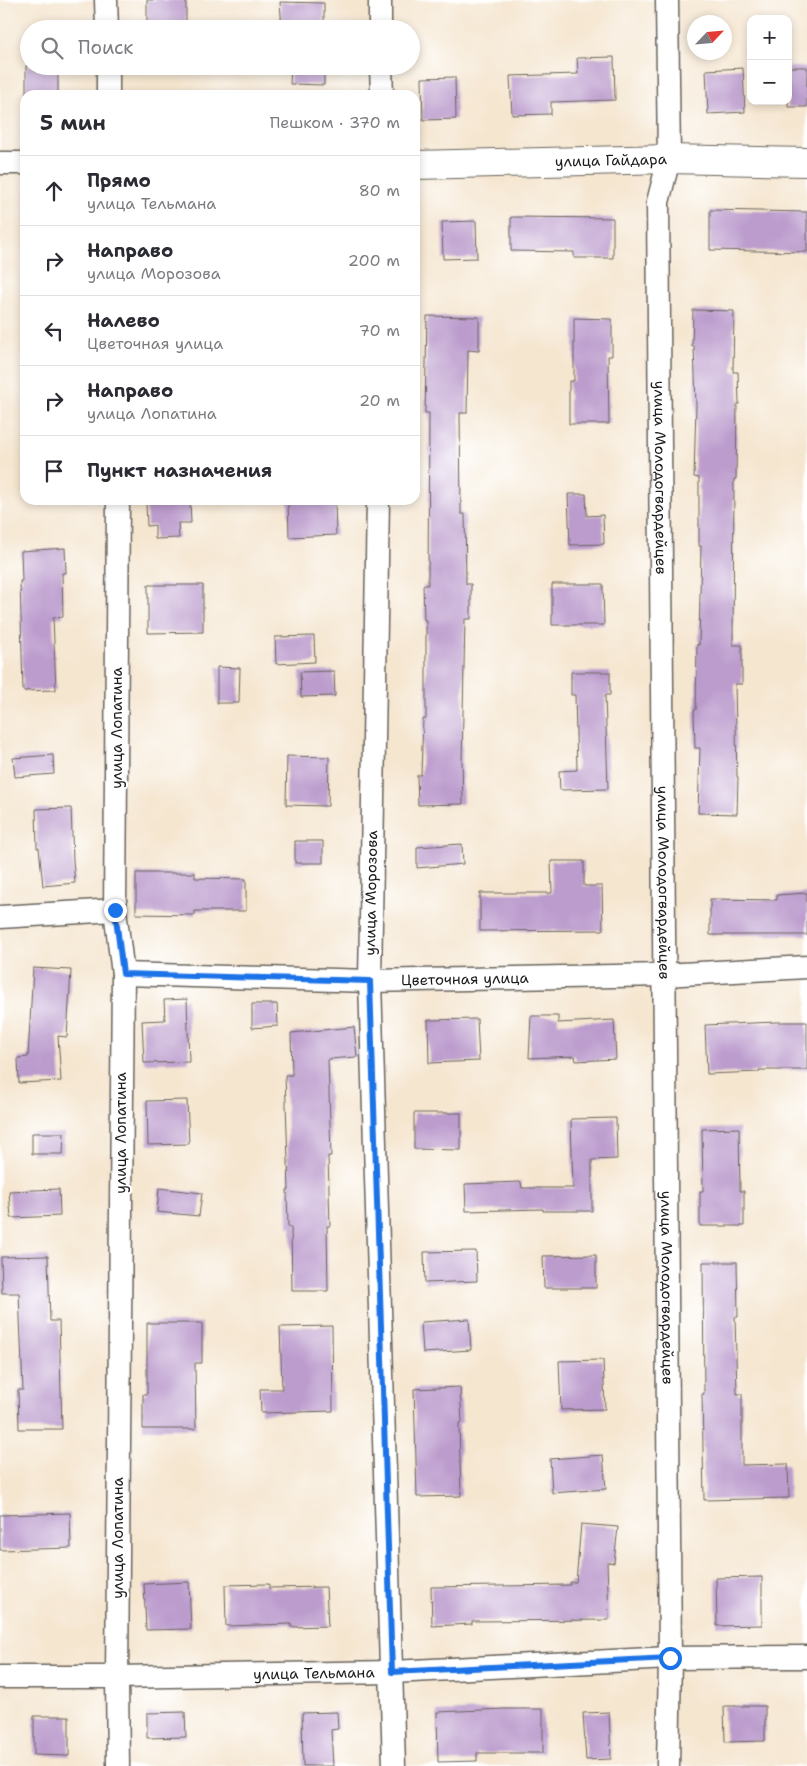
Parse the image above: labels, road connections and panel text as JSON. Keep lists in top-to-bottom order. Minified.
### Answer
{"streets":{"street":["улица Гайдара","улица Молодогвардейцев","улица Лопатина","улица Морозова","Цветочная улица","улица Тельмана"]},"crossings":[["улица Гайдара","улица Молодогвардейцев"],["улица Молодогвардейцев","Цветочная улица"],["улица Молодогвардейцев","улица Тельмана"],["улица Лопатина","Цветочная улица"],["улица Лопатина","улица Тельмана"],["улица Морозова","Цветочная улица"],["улица Морозова","улица Тельмана"]],"north":"top right","page":{"map_buttons":["+","−"],"search":"Поиск","heading":["5 мин","Пешком · 370 m"],"list":[["Прямо","улица Тельмана","80 m"],["Направо","улица Морозова","200 m"],["Налево","Цветочная улица","70 m"],["Направо","улица Лопатина","20 m"],"Пункт назначения"]}}
